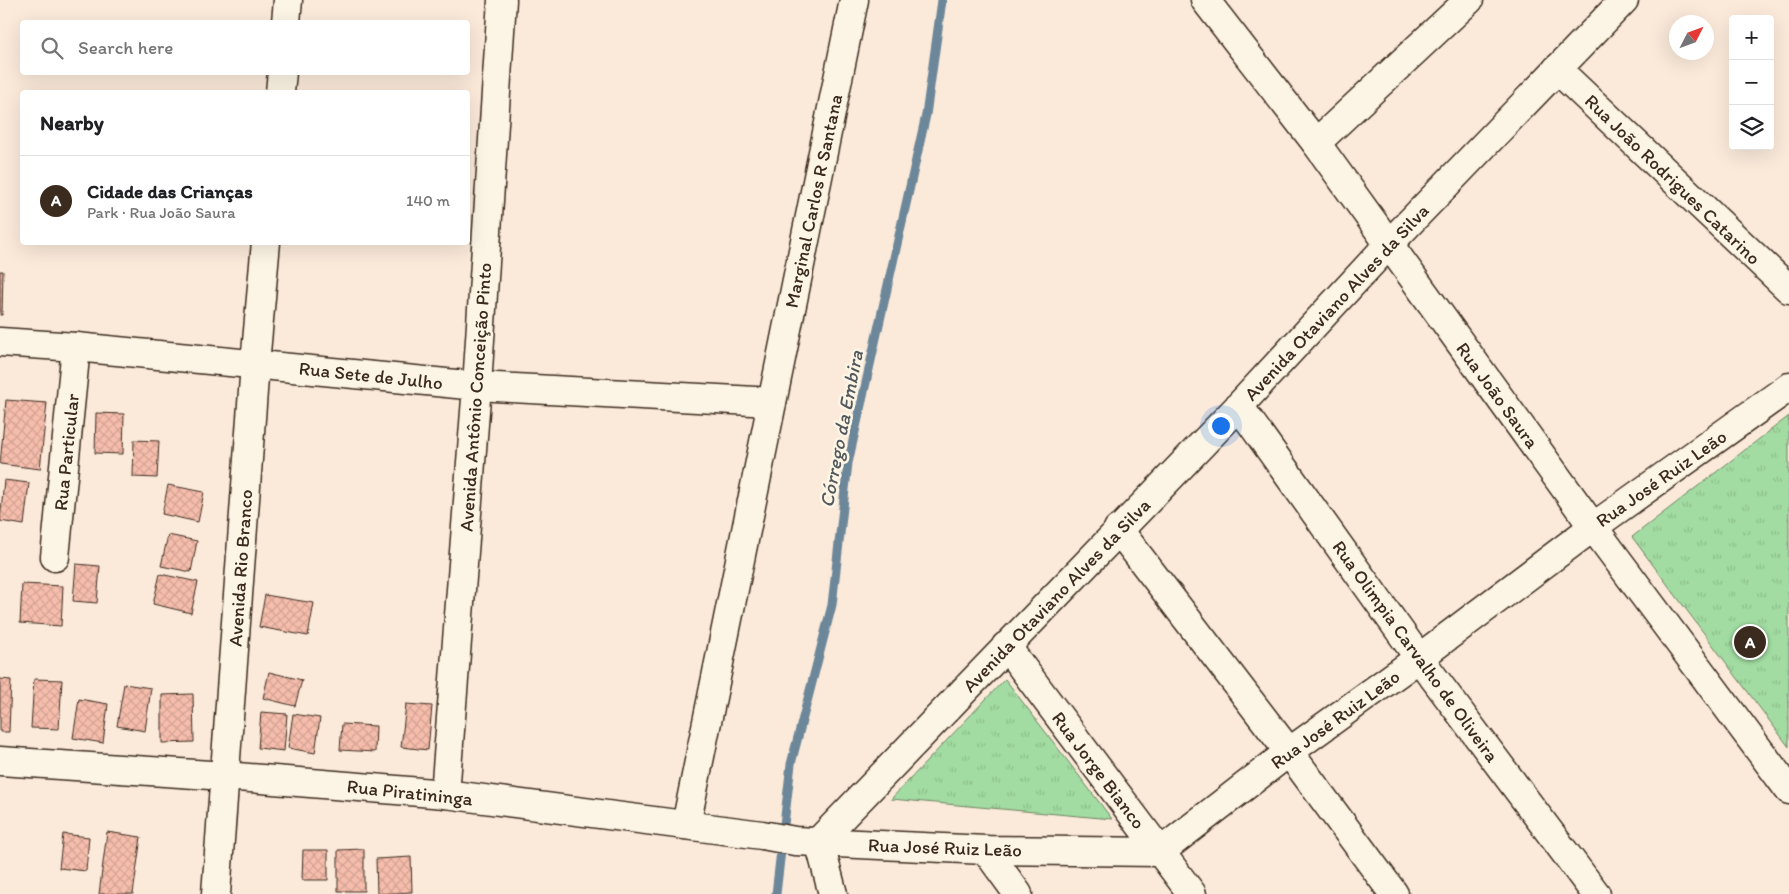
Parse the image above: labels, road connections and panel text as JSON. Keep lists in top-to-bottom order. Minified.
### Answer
{"streets":{"street":["Rua João Rodrigues Catarino","Marginal Carlos R Santana","Avenida Otaviano Alves da Silva","Rua Sete de Julho","Rua João Saura","Avenida Antônio Conceição Pinto","Rua Particular","Rua José Ruiz Leão","Avenida Rio Branco","Rua Olimpia Carvalho de Oliveira","Rua Jorge Bianco","Rua Piratininga"]},"crossings":[["Rua João Rodrigues Catarino","Avenida Otaviano Alves da Silva"],["Marginal Carlos R Santana","Rua Sete de Julho"],["Marginal Carlos R Santana","Rua Piratininga"],["Avenida Otaviano Alves da Silva","Rua João Saura"],["Avenida Otaviano Alves da Silva","Rua José Ruiz Leão"],["Avenida Otaviano Alves da Silva","Rua Olimpia Carvalho de Oliveira"],["Avenida Otaviano Alves da Silva","Rua Jorge Bianco"],["Avenida Otaviano Alves da Silva","Rua Piratininga"],["Rua Sete de Julho","Avenida Antônio Conceição Pinto"],["Rua Sete de Julho","Rua Particular"],["Rua Sete de Julho","Avenida Rio Branco"],["Rua João Saura","Rua José Ruiz Leão"],["Avenida Antônio Conceição Pinto","Rua Piratininga"],["Rua José Ruiz Leão","Rua Olimpia Carvalho de Oliveira"],["Rua José Ruiz Leão","Rua Jorge Bianco"],["Rua José Ruiz Leão","Rua Piratininga"],["Avenida Rio Branco","Rua Piratininga"]],"water":["Córrego da Embira"],"north":"top right","page":{"map_buttons":["+","−"],"search":"Search here","heading":"Nearby","list":[{"mark":"A","name":"Cidade das Crianças","note":"Park · Rua João Saura","value":"140 m"}],"pins":"A"}}
